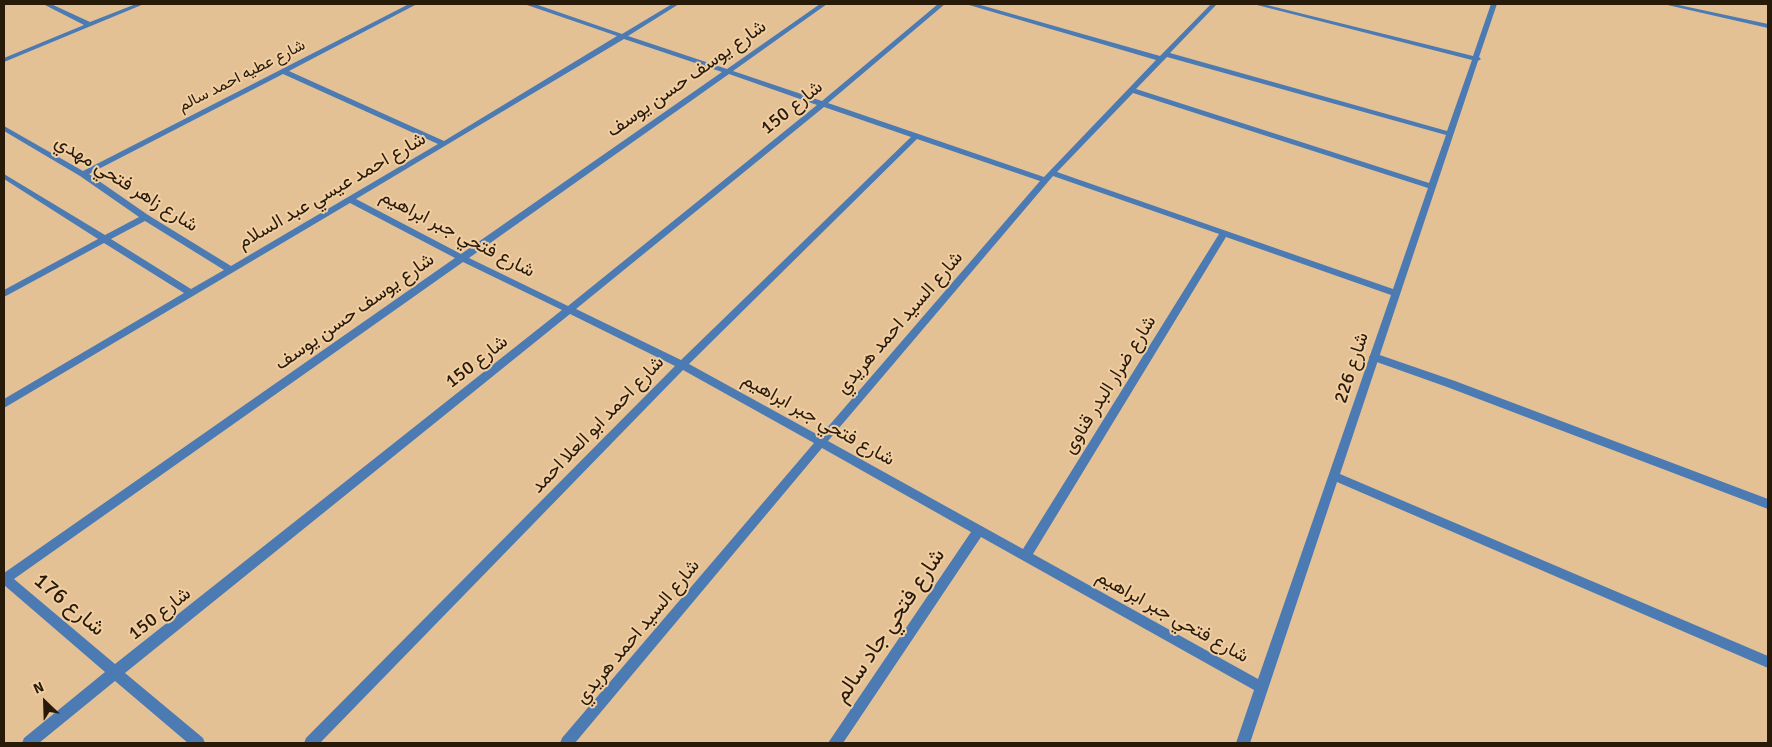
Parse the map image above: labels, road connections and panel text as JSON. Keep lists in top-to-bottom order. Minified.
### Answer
{"streets":{"street":["شارع عطيه احمد سالم","شارع يوسف حسن يوسف","شارع 150","شارع زاهر فتحي مهدي","شارع احمد عيسي عبد السلام","شارع فتحي جبر ابراهيم","شارع السيد احمد هريدي","شارع 226","شارع ضرار البدر قناوى","شارع احمد ابو العلا احمد","شارع 176","شارع فتحي جاد سالم"]},"crossings":[["شارع عطيه احمد سالم","شارع زاهر فتحي مهدي"],["شارع يوسف حسن يوسف","شارع فتحي جبر ابراهيم"],["شارع يوسف حسن يوسف","شارع 176"],["شارع 150","شارع فتحي جبر ابراهيم"],["شارع 150","شارع 176"],["شارع زاهر فتحي مهدي","شارع احمد عيسي عبد السلام"],["شارع احمد عيسي عبد السلام","شارع فتحي جبر ابراهيم"],["شارع فتحي جبر ابراهيم","شارع السيد احمد هريدي"],["شارع فتحي جبر ابراهيم","شارع 226"],["شارع فتحي جبر ابراهيم","شارع ضرار البدر قناوى"],["شارع فتحي جبر ابراهيم","شارع احمد ابو العلا احمد"],["شارع فتحي جبر ابراهيم","شارع فتحي جاد سالم"]],"north":"top left"}
